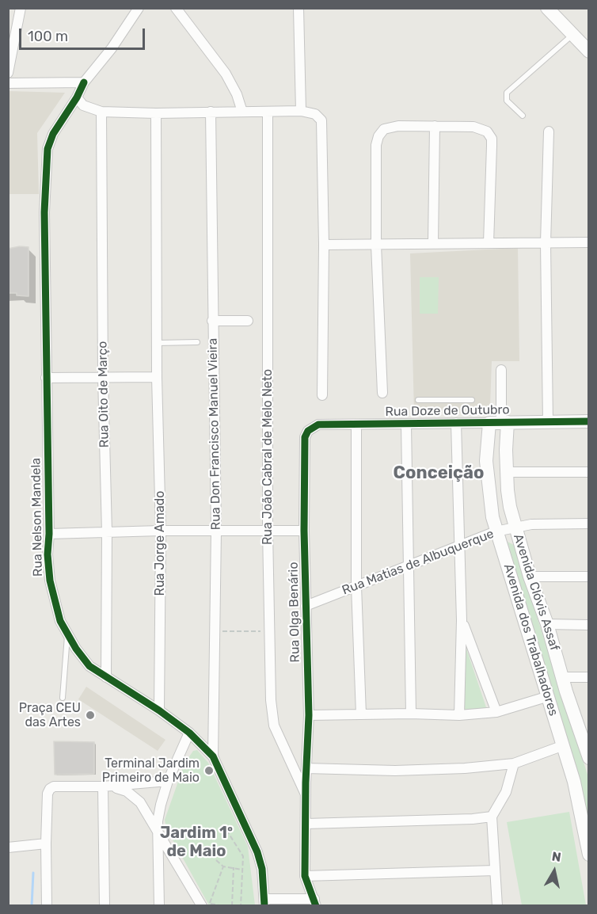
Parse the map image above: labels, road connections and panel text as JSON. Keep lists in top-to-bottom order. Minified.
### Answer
{"streets":{"street":["Rua Oito de Março","Rua Doze de Outubro","Rua Don Francisco Manuel Vieira","Rua João Cabral de Melo Neto","Rua Nelson Mandela","Rua Jorge Amado","Rua Matias de Albuquerque","Avenida Clóvis Assaf","Rua Olga Benário","Avenida dos Trabalhadores"]},"crossings":[["Rua Oito de Março","Rua Nelson Mandela"],["Rua Doze de Outubro","Avenida Clóvis Assaf"],["Rua Doze de Outubro","Rua Olga Benário"],["Rua Doze de Outubro","Avenida dos Trabalhadores"],["Rua Don Francisco Manuel Vieira","Rua Nelson Mandela"],["Rua João Cabral de Melo Neto","Rua Olga Benário"],["Rua Nelson Mandela","Rua Jorge Amado"],["Rua Matias de Albuquerque","Avenida Clóvis Assaf"],["Rua Matias de Albuquerque","Rua Olga Benário"],["Rua Matias de Albuquerque","Avenida dos Trabalhadores"],["Avenida Clóvis Assaf","Avenida dos Trabalhadores"]],"districts":["Conceição","Jardim 1º de Maio"],"places":["Praça CEU das Artes","Terminal Jardim Primeiro de Maio"],"scale_bar":"100 m","north":"top"}
